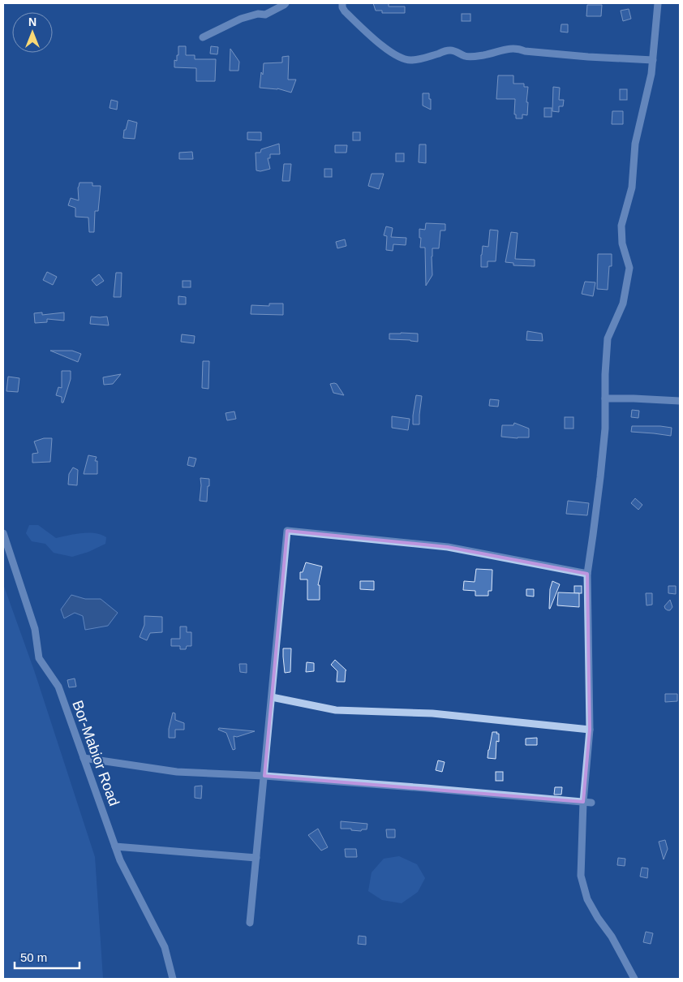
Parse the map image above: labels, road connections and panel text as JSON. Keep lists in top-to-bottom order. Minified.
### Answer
{"streets":{"street":["Bor-Mabior Road"]},"scale_bar":"50 m","north":"top"}
